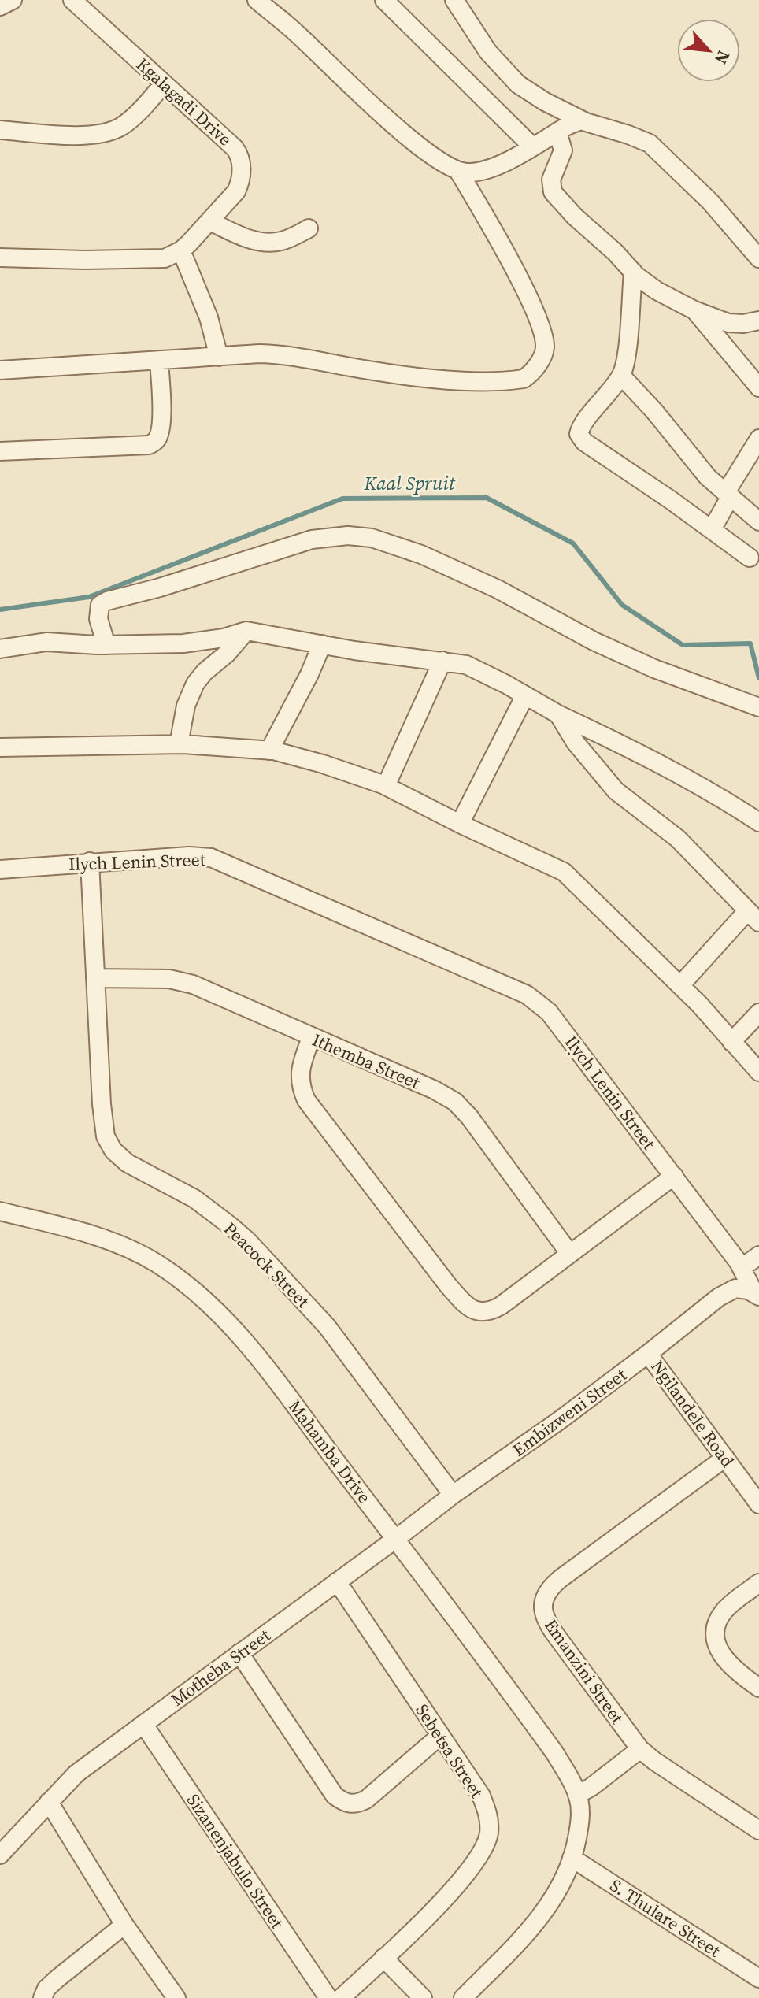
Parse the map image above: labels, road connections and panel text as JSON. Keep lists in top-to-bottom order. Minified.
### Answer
{"streets":{"street":["Kgalagadi Drive","Ilych Lenin Street","Ithemba Street","Peacock Street","Embizweni Street","Ngilandele Road","Mahamba Drive","Motheba Street","Emanzini Street","Sebetsa Street","Sizanenjabulo Street","S. Thulare Street"]},"crossings":[["Ilych Lenin Street","Peacock Street"],["Ilych Lenin Street","Embizweni Street"],["Ithemba Street","Peacock Street"],["Peacock Street","Embizweni Street"],["Embizweni Street","Ngilandele Road"],["Embizweni Street","Mahamba Drive"],["Embizweni Street","Motheba Street"],["Ngilandele Road","Emanzini Street"],["Mahamba Drive","Motheba Street"],["Mahamba Drive","S. Thulare Street"],["Motheba Street","Sebetsa Street"],["Motheba Street","Sizanenjabulo Street"]],"water":["Kaal Spruit"],"north":"bottom right"}
